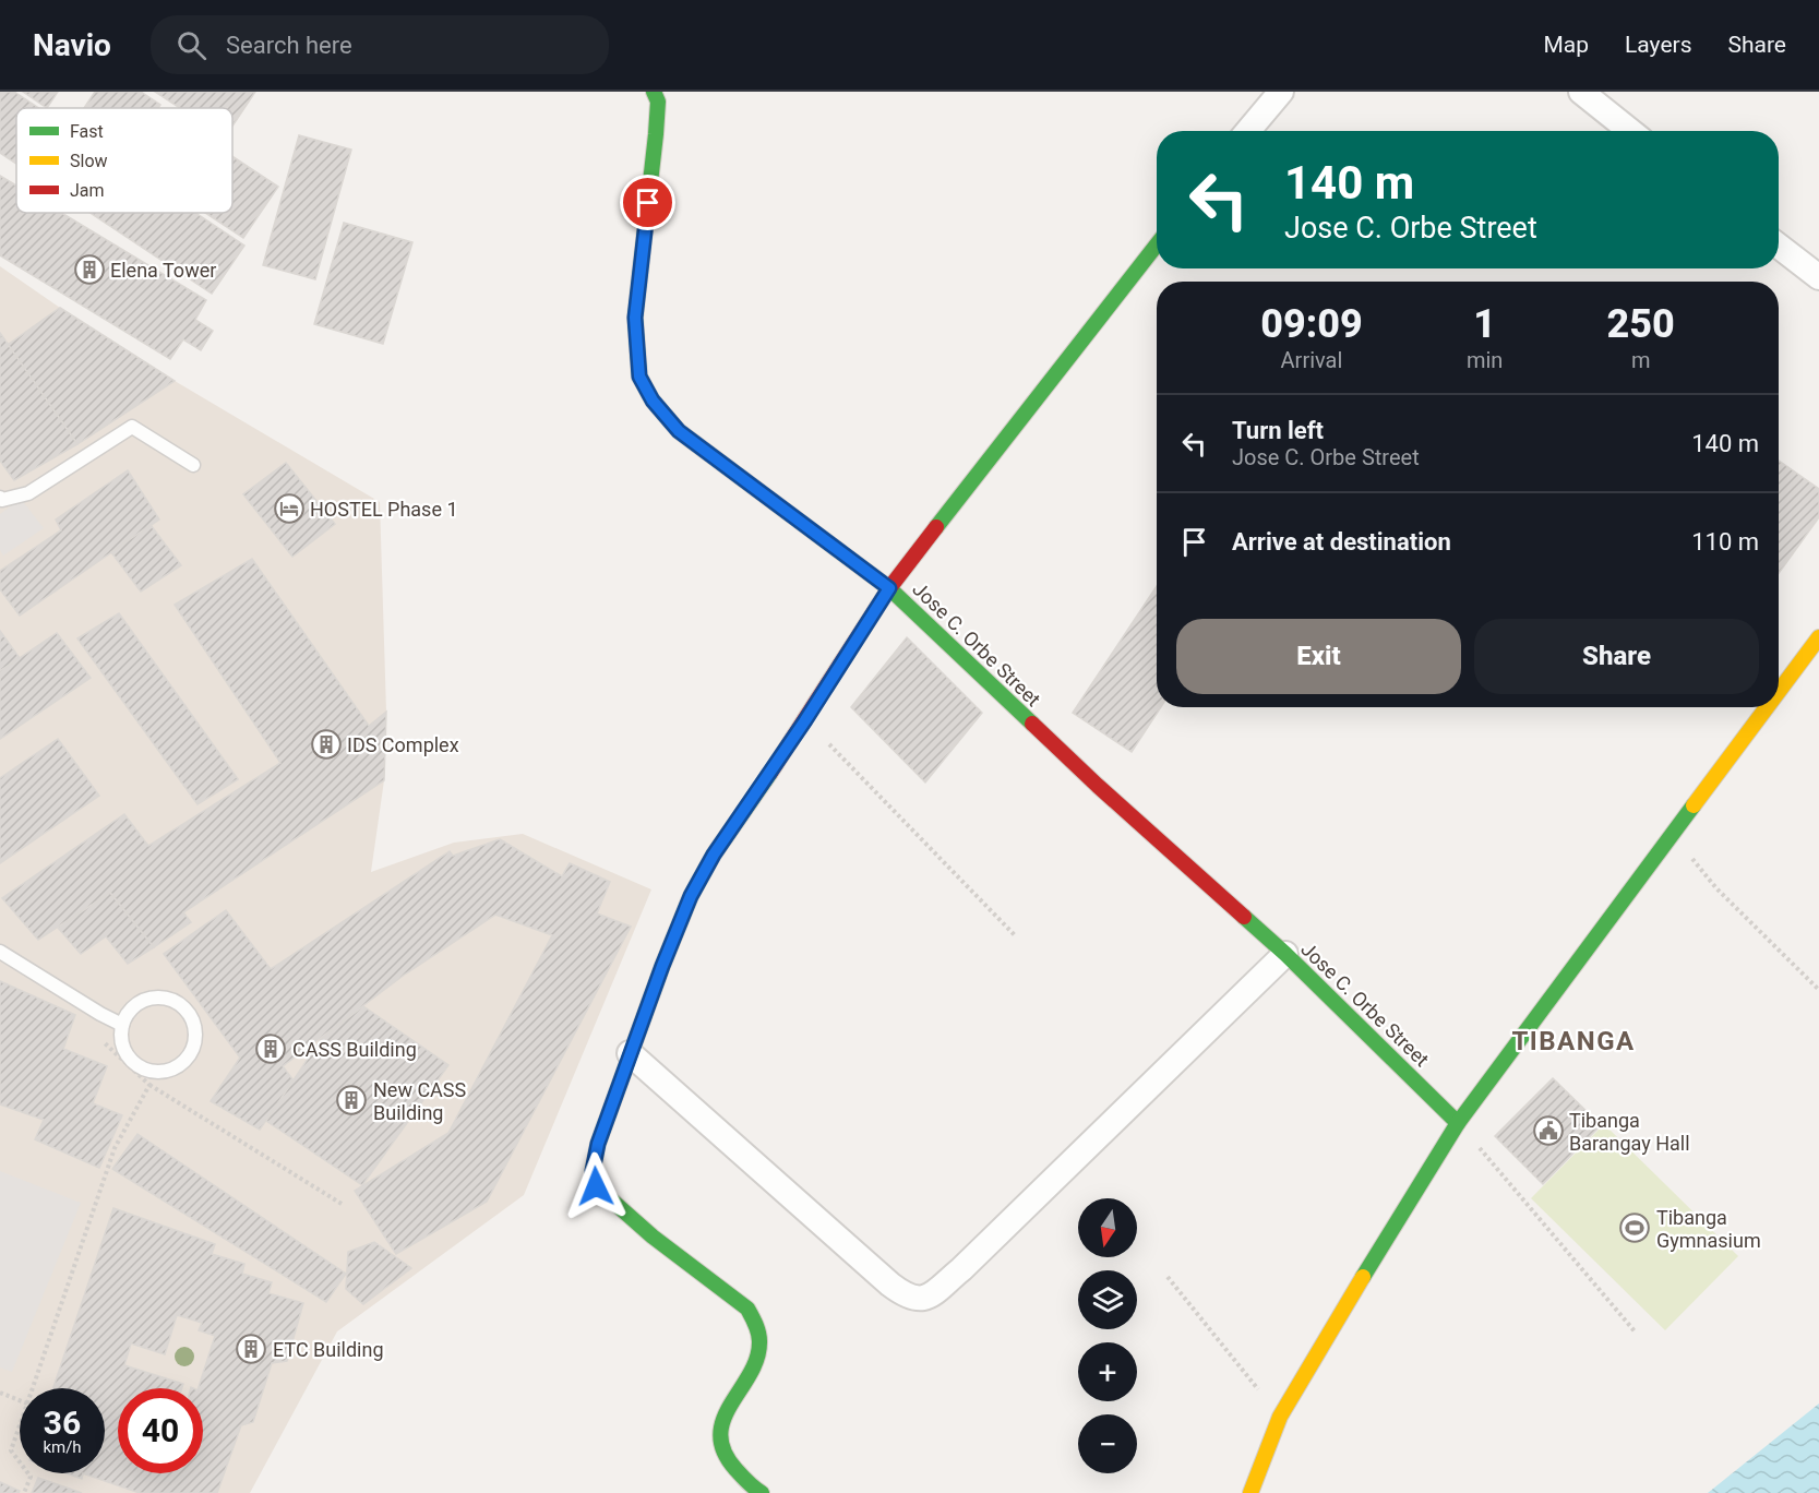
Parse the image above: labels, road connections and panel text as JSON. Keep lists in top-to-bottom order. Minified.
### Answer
{"streets":{"street":["Jose C. Orbe Street"]},"districts":["TIBANGA"],"places":{"building":["Elena Tower","IDS Complex","CASS Building","New CASS Building","ETC Building"],"hotel":["HOSTEL Phase 1"],"public building":["Tibanga Barangay Hall"],"sports":["Tibanga Gymnasium"]},"legend":["Fast","Slow","Jam"],"north":"bottom","page":{"header":"Navio","search":"Search here","nav":["Map","Layers","Share"],"turn":["140 m","Jose C. Orbe Street"],"eta":["09:09","Arrival","1","min","250","m"],"list":[{"name":"Turn left","note":"Jose C. Orbe Street","value":"140 m"},{"name":"Arrive at destination","value":"110 m"}],"buttons":["Exit","Share"],"map_buttons":["+","−"],"speed":"36 km/h","limit":"40"}}
